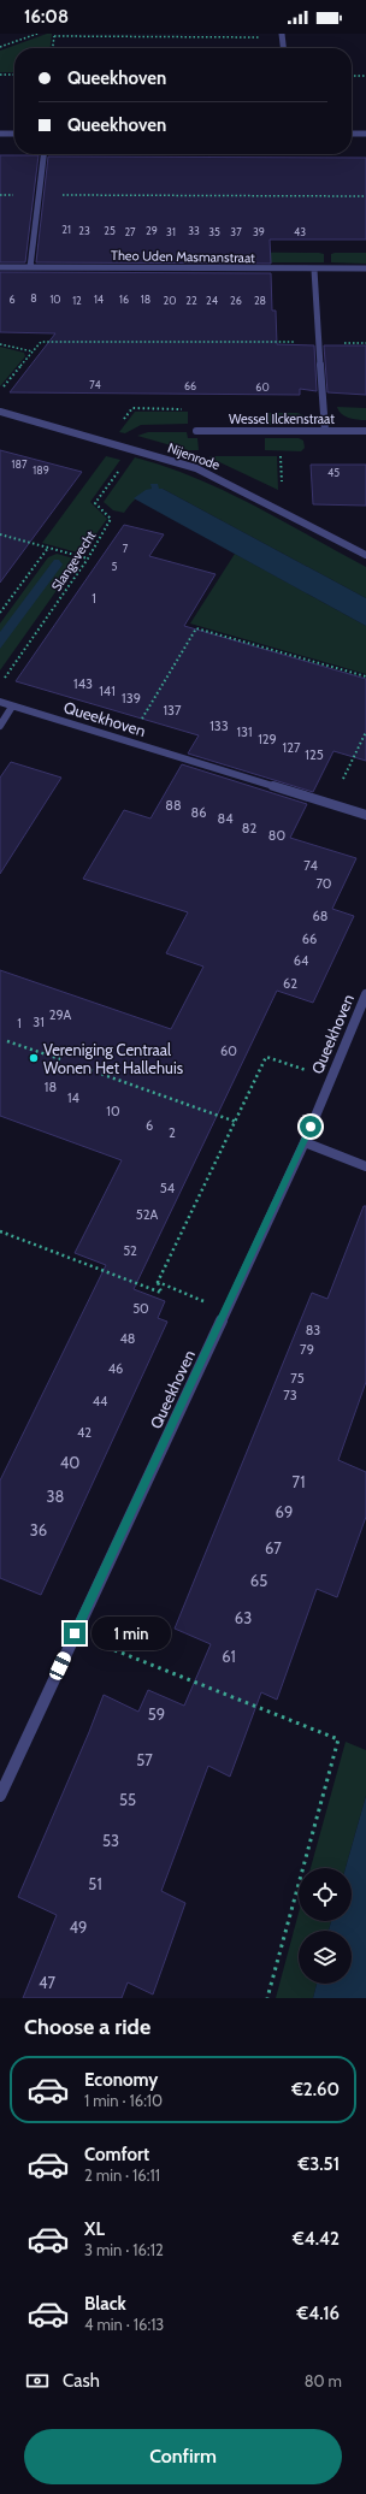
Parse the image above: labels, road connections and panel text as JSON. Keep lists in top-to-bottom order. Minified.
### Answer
{"streets":{"street":["Theo Uden Masmanstraat","Wessel Ilckenstraat","Nijenrode","Queekhoven"],"path":["Slangevecht"]},"crossings":[["Nijenrode","Slangevecht"]],"places":["Vereniging Centraal Wonen Het Hallehuis"],"house_numbers":["21","23","25","29","33","27","31","35","37","39","43","8","6","10","14","16","18","12","20","22","24","26","28","74","66","60","187","189","45","7","5","1","143","141","139","137","133","131","129","127","125","88","86","84","82","80","74","70","68","66","64","62","29A","31","1","60","18","14","10","6","2","54","52A","52","50","83","48","79","46","75","73","44","42","40","71","38","69","36","67","65","63","61","59","57","55","53","51","49","47"],"page":{"status":"16:08","banner":["Queekhoven","Queekhoven"],"bubble":"1 min","heading":"Choose a ride","list":[{"name":"Economy","note":"1 min · 16:10","value":"€2.60"},{"name":"Comfort","note":"2 min · 16:11","value":"€3.51"},{"name":"XL","note":"3 min · 16:12","value":"€4.42"},{"name":"Black","note":"4 min · 16:13","value":"€4.16"}],"pay":["Cash","80 m"],"buttons":"Confirm"}}
